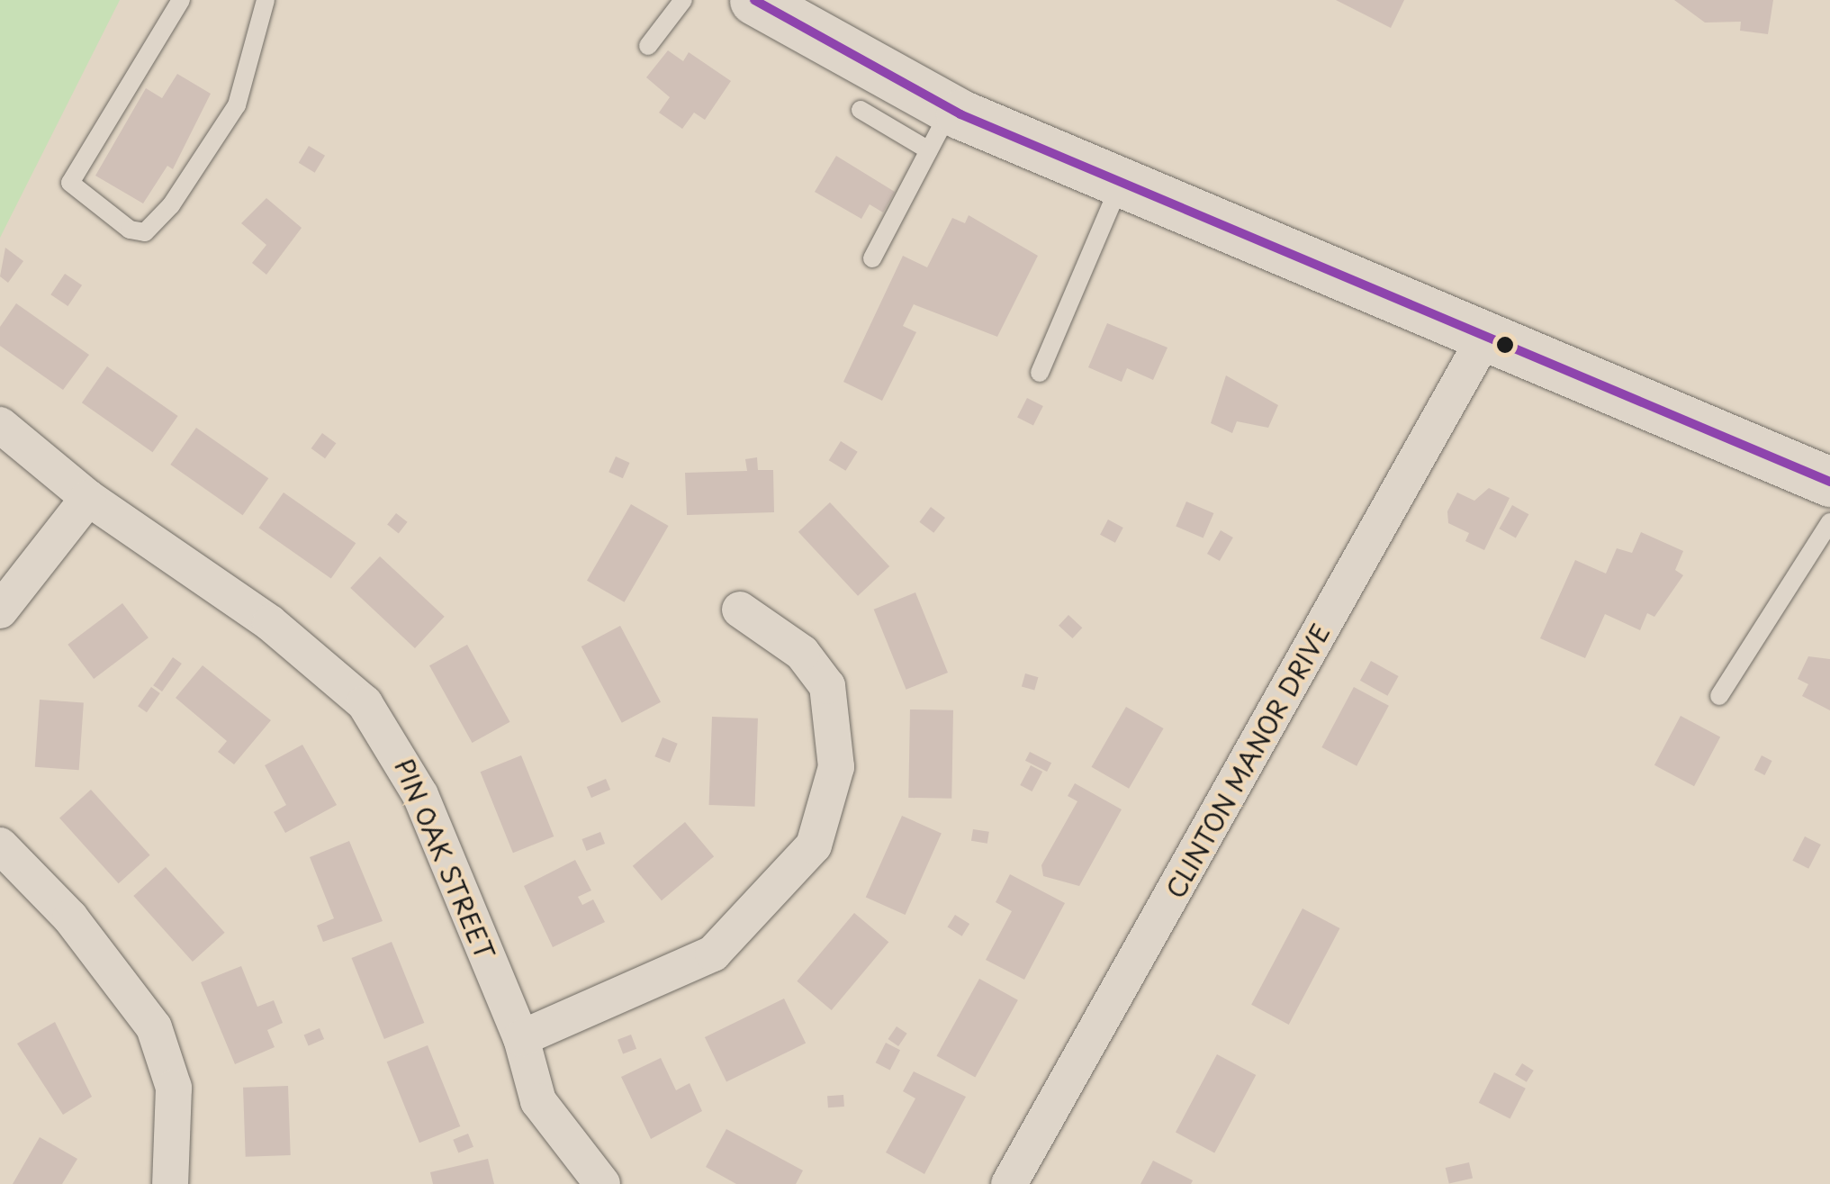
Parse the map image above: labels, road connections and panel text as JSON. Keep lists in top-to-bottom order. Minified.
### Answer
{"streets":{"street":["CLINTON MANOR DRIVE","PIN OAK STREET"]}}
